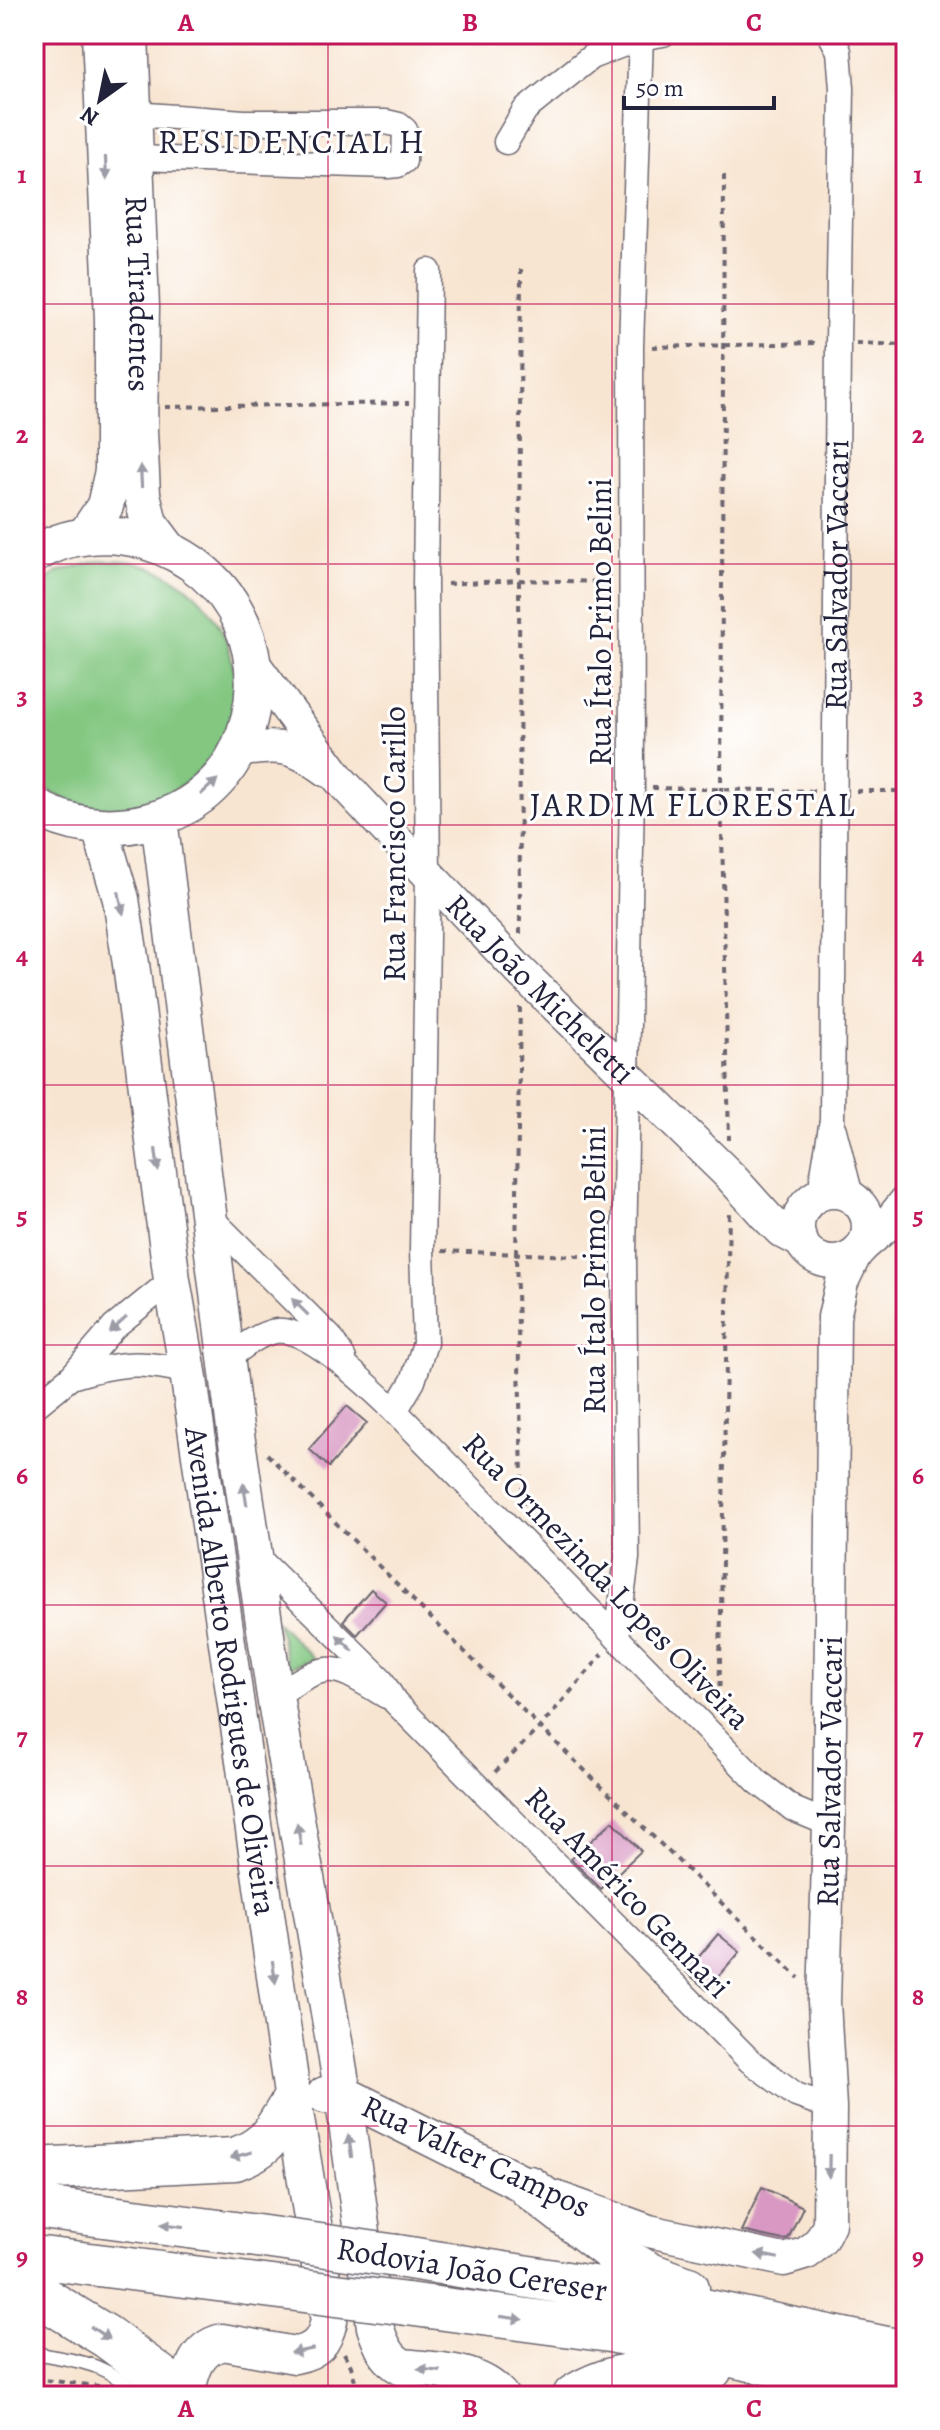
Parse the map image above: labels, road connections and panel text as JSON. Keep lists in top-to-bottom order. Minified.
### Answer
{"streets":{"highway":["Rodovia João Cereser"],"main road":["Rua Tiradentes","Avenida Alberto Rodrigues de Oliveira","Rua Valter Campos"],"street":["Rua Salvador Vaccari","Rua Ítalo Primo Belini","Rua Francisco Carillo","Rua João Micheletti","Rua Ormezinda Lopes Oliveira","Rua Américo Gennari"]},"crossings":[["Rua Salvador Vaccari","Rua João Micheletti"],["Rua Salvador Vaccari","Rua Ormezinda Lopes Oliveira"],["Rua Salvador Vaccari","Rua Américo Gennari"],["Rua Salvador Vaccari","Rua Valter Campos"],["Rua Ítalo Primo Belini","Rua João Micheletti"],["Rua Ítalo Primo Belini","Rua Ormezinda Lopes Oliveira"],["Rua Francisco Carillo","Rua João Micheletti"],["Rua Francisco Carillo","Rua Ormezinda Lopes Oliveira"],["Rua Ormezinda Lopes Oliveira","Avenida Alberto Rodrigues de Oliveira"],["Avenida Alberto Rodrigues de Oliveira","Rua Américo Gennari"],["Avenida Alberto Rodrigues de Oliveira","Rua Valter Campos"]],"one_way":["Rua Valter Campos"],"districts":["RESIDENCIAL H","JARDIM FLORESTAL"],"scale_bar":"50 m","north":"bottom left","grid":{"columns":["A","B","C"],"rows":["1","2","3","4","5","6","7","8","9"]}}
